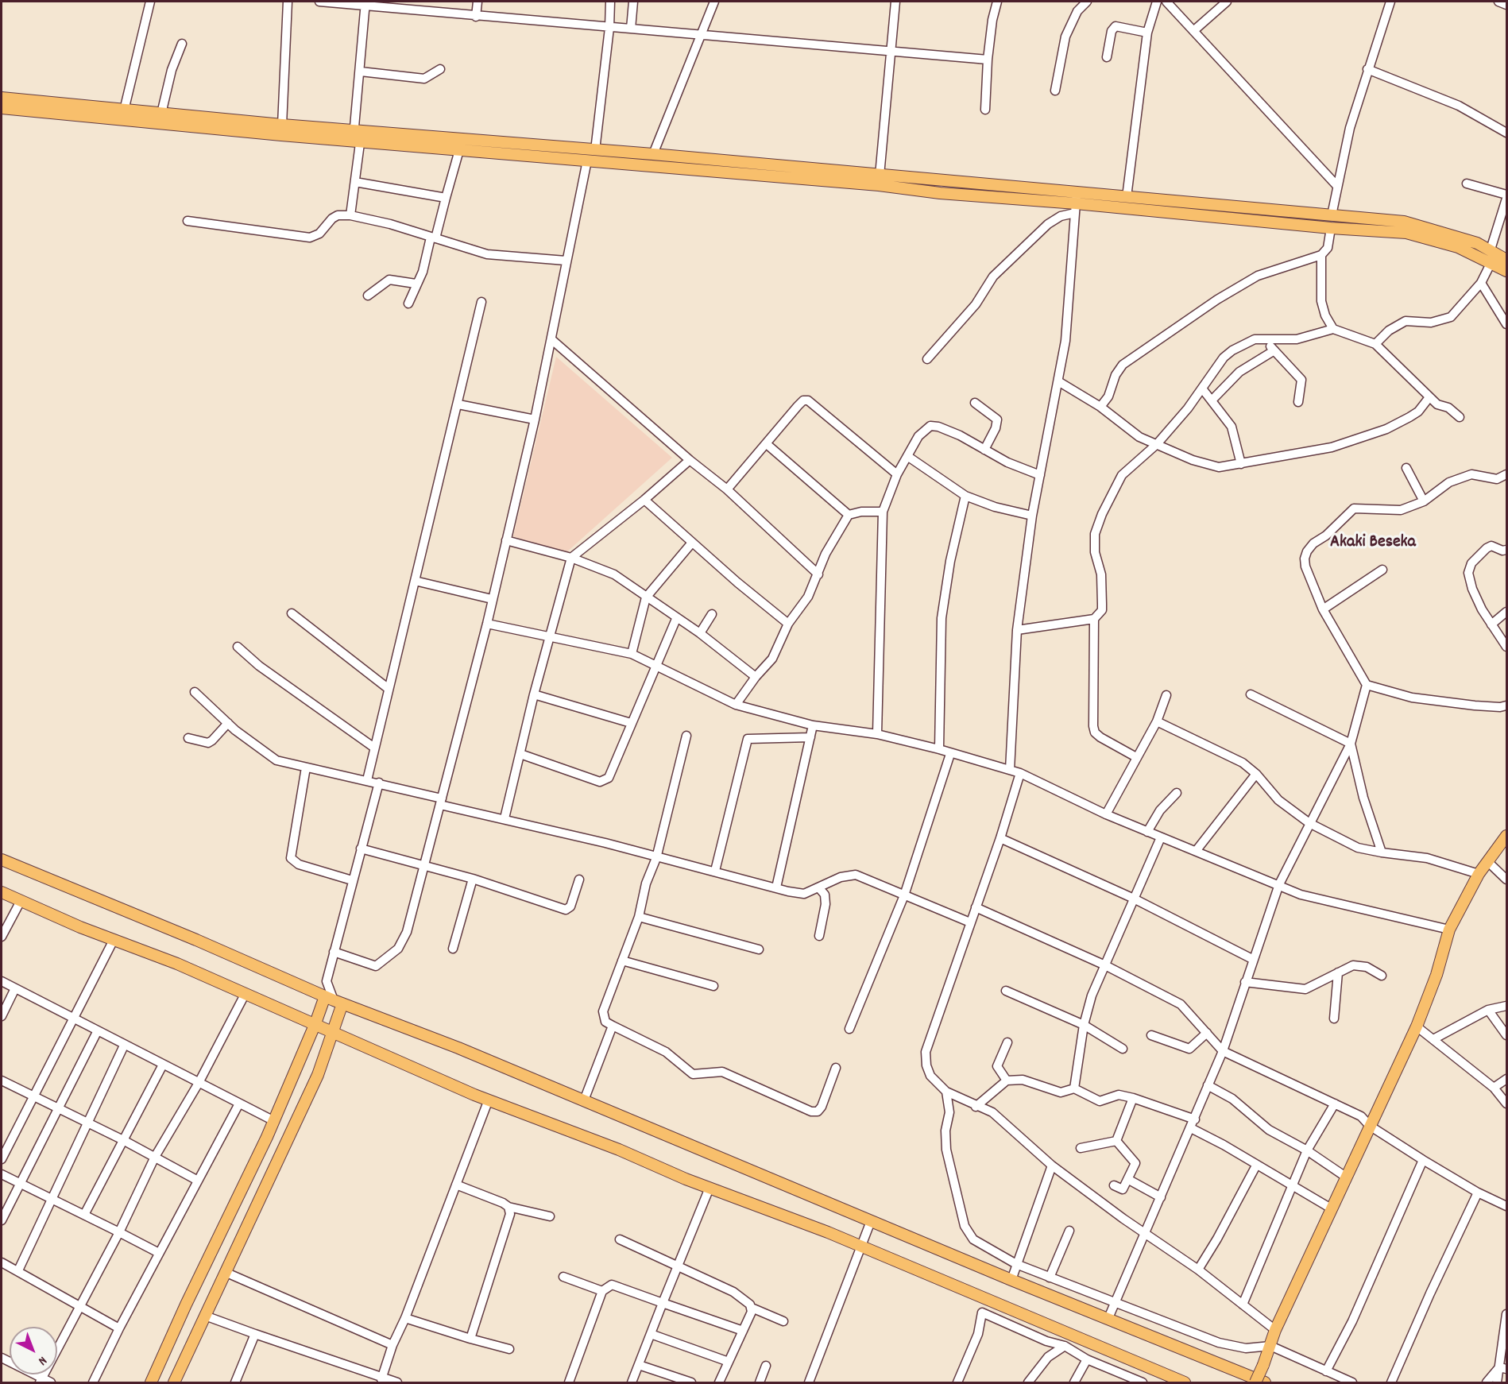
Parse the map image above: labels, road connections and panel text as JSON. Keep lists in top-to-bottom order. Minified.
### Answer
{"districts":["Akaki Beseka"],"north":"bottom right"}
